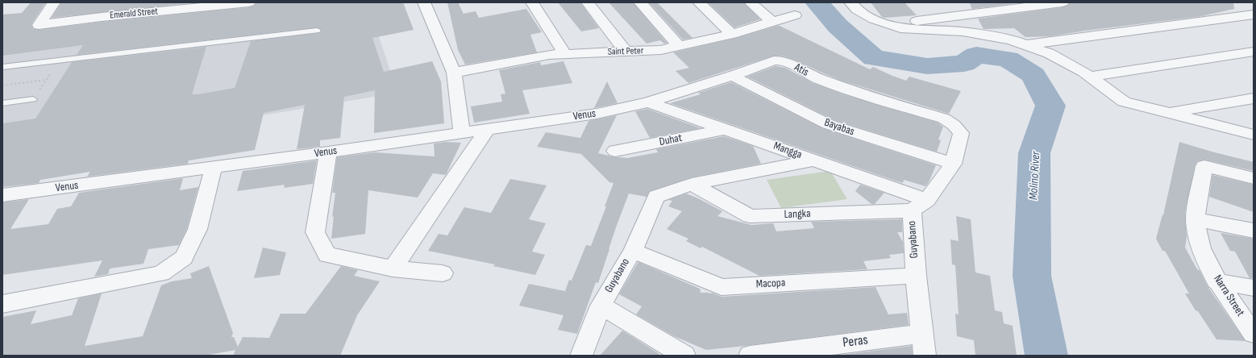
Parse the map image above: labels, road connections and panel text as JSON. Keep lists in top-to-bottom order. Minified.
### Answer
{"streets":{"street":["Emerald Street","Saint Peter","Atis","Venus","Bayabas","Duhat","Mangga","Langka","Guyabano","Macopa","Narra Street","Peras"]},"crossings":[["Atis","Venus"],["Atis","Bayabas"],["Atis","Mangga"],["Venus","Mangga"],["Duhat","Mangga"],["Mangga","Langka"],["Mangga","Guyabano"],["Langka","Guyabano"],["Guyabano","Macopa"],["Guyabano","Peras"]],"water":["Molino River"]}
